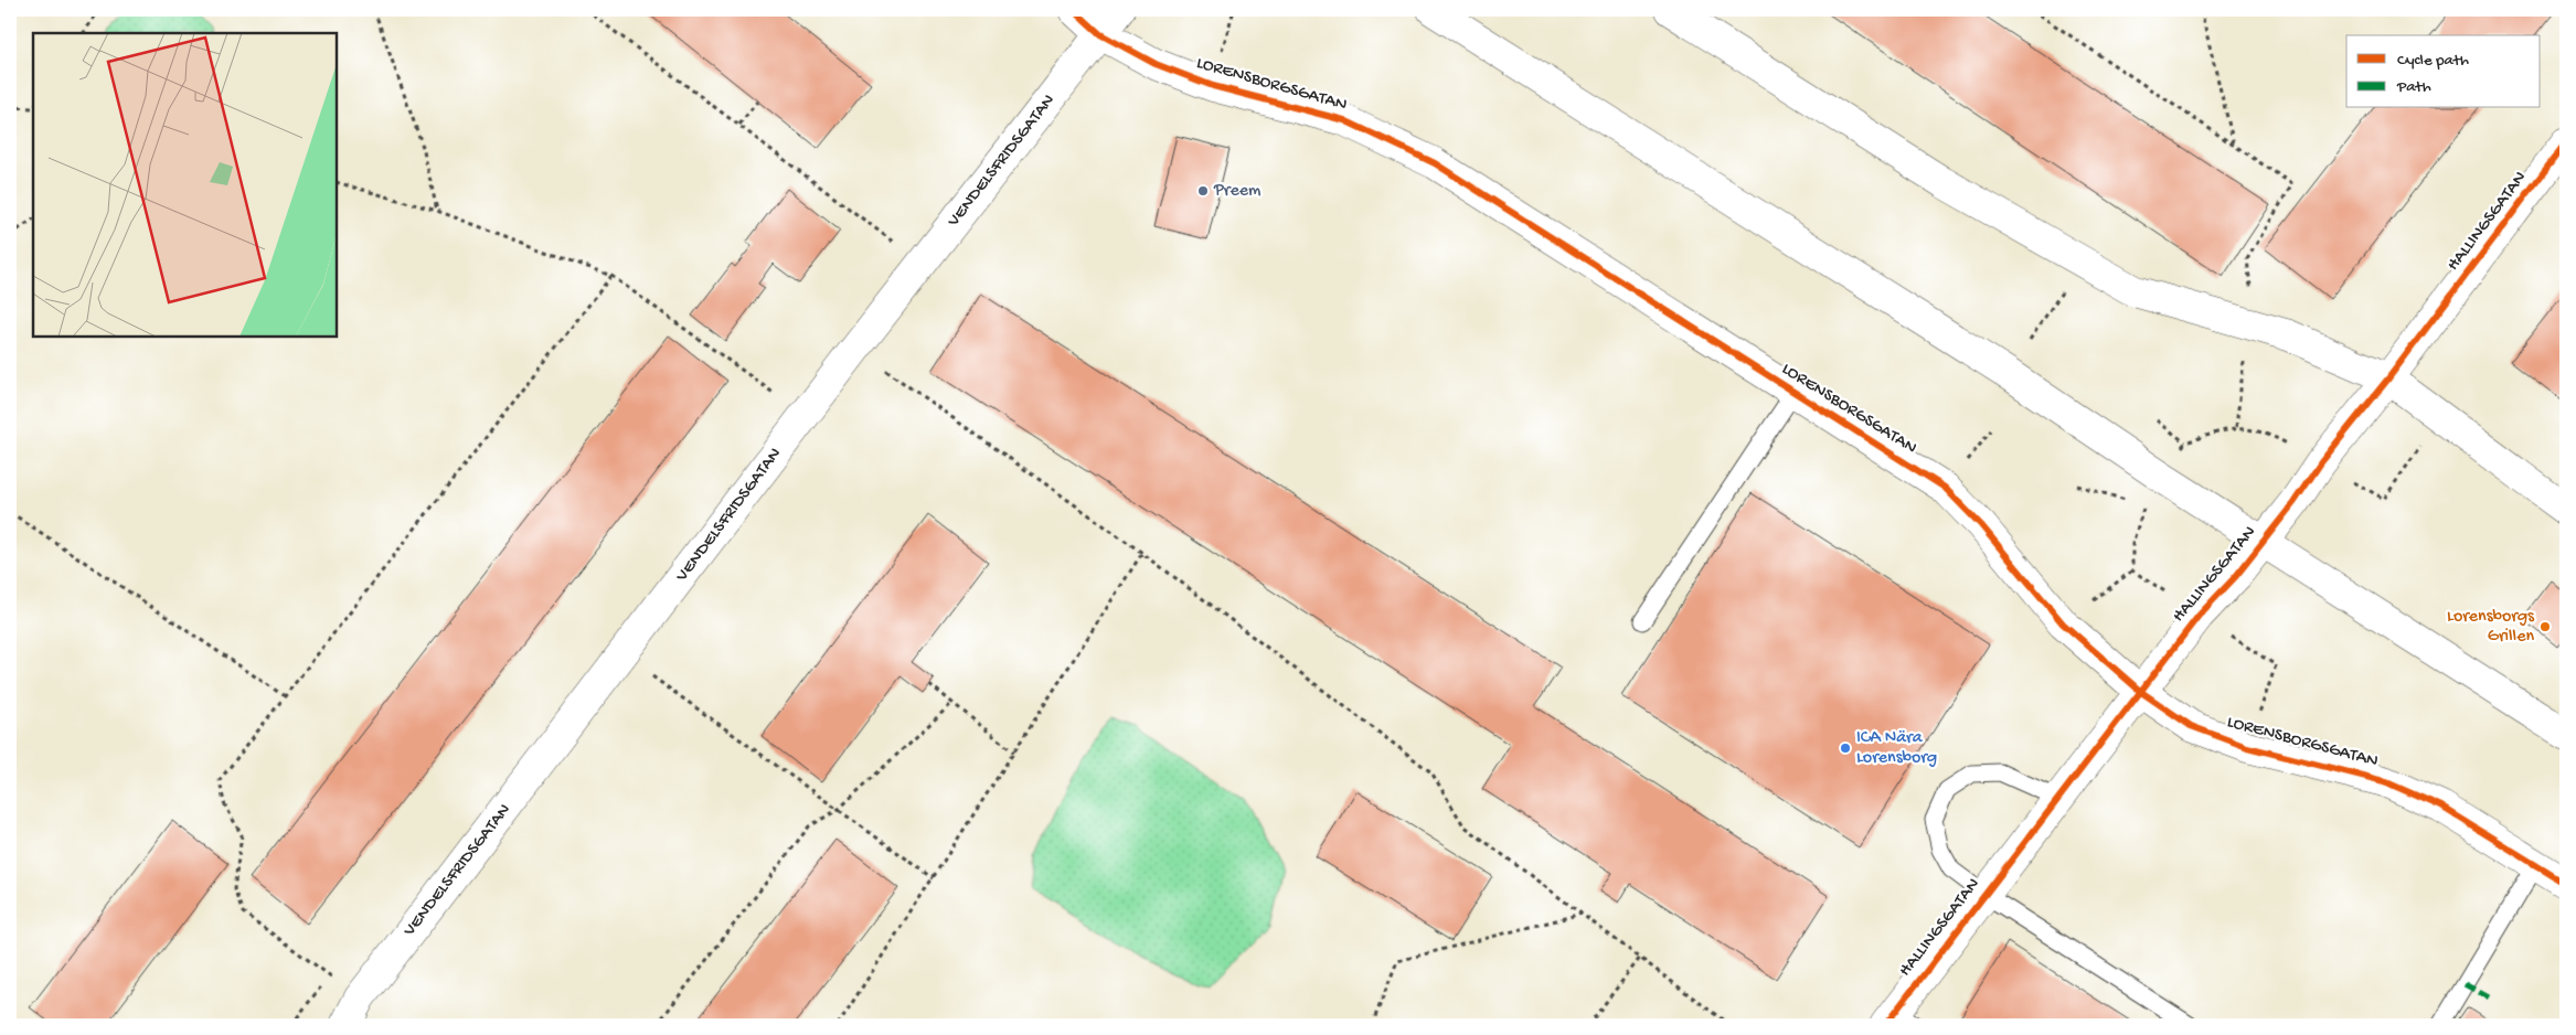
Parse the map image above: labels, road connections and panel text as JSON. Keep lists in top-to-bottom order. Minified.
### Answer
{"streets":{"street":["LORENSBORGSGATAN","VENDELSFRIDSGATAN","HALLINGSGATAN"]},"crossings":[["LORENSBORGSGATAN","VENDELSFRIDSGATAN"],["LORENSBORGSGATAN","HALLINGSGATAN"]],"places":["Preem","Lorensborgs Grillen","ICA Nära Lorensborg"],"legend":["Cycle path","Path"]}
